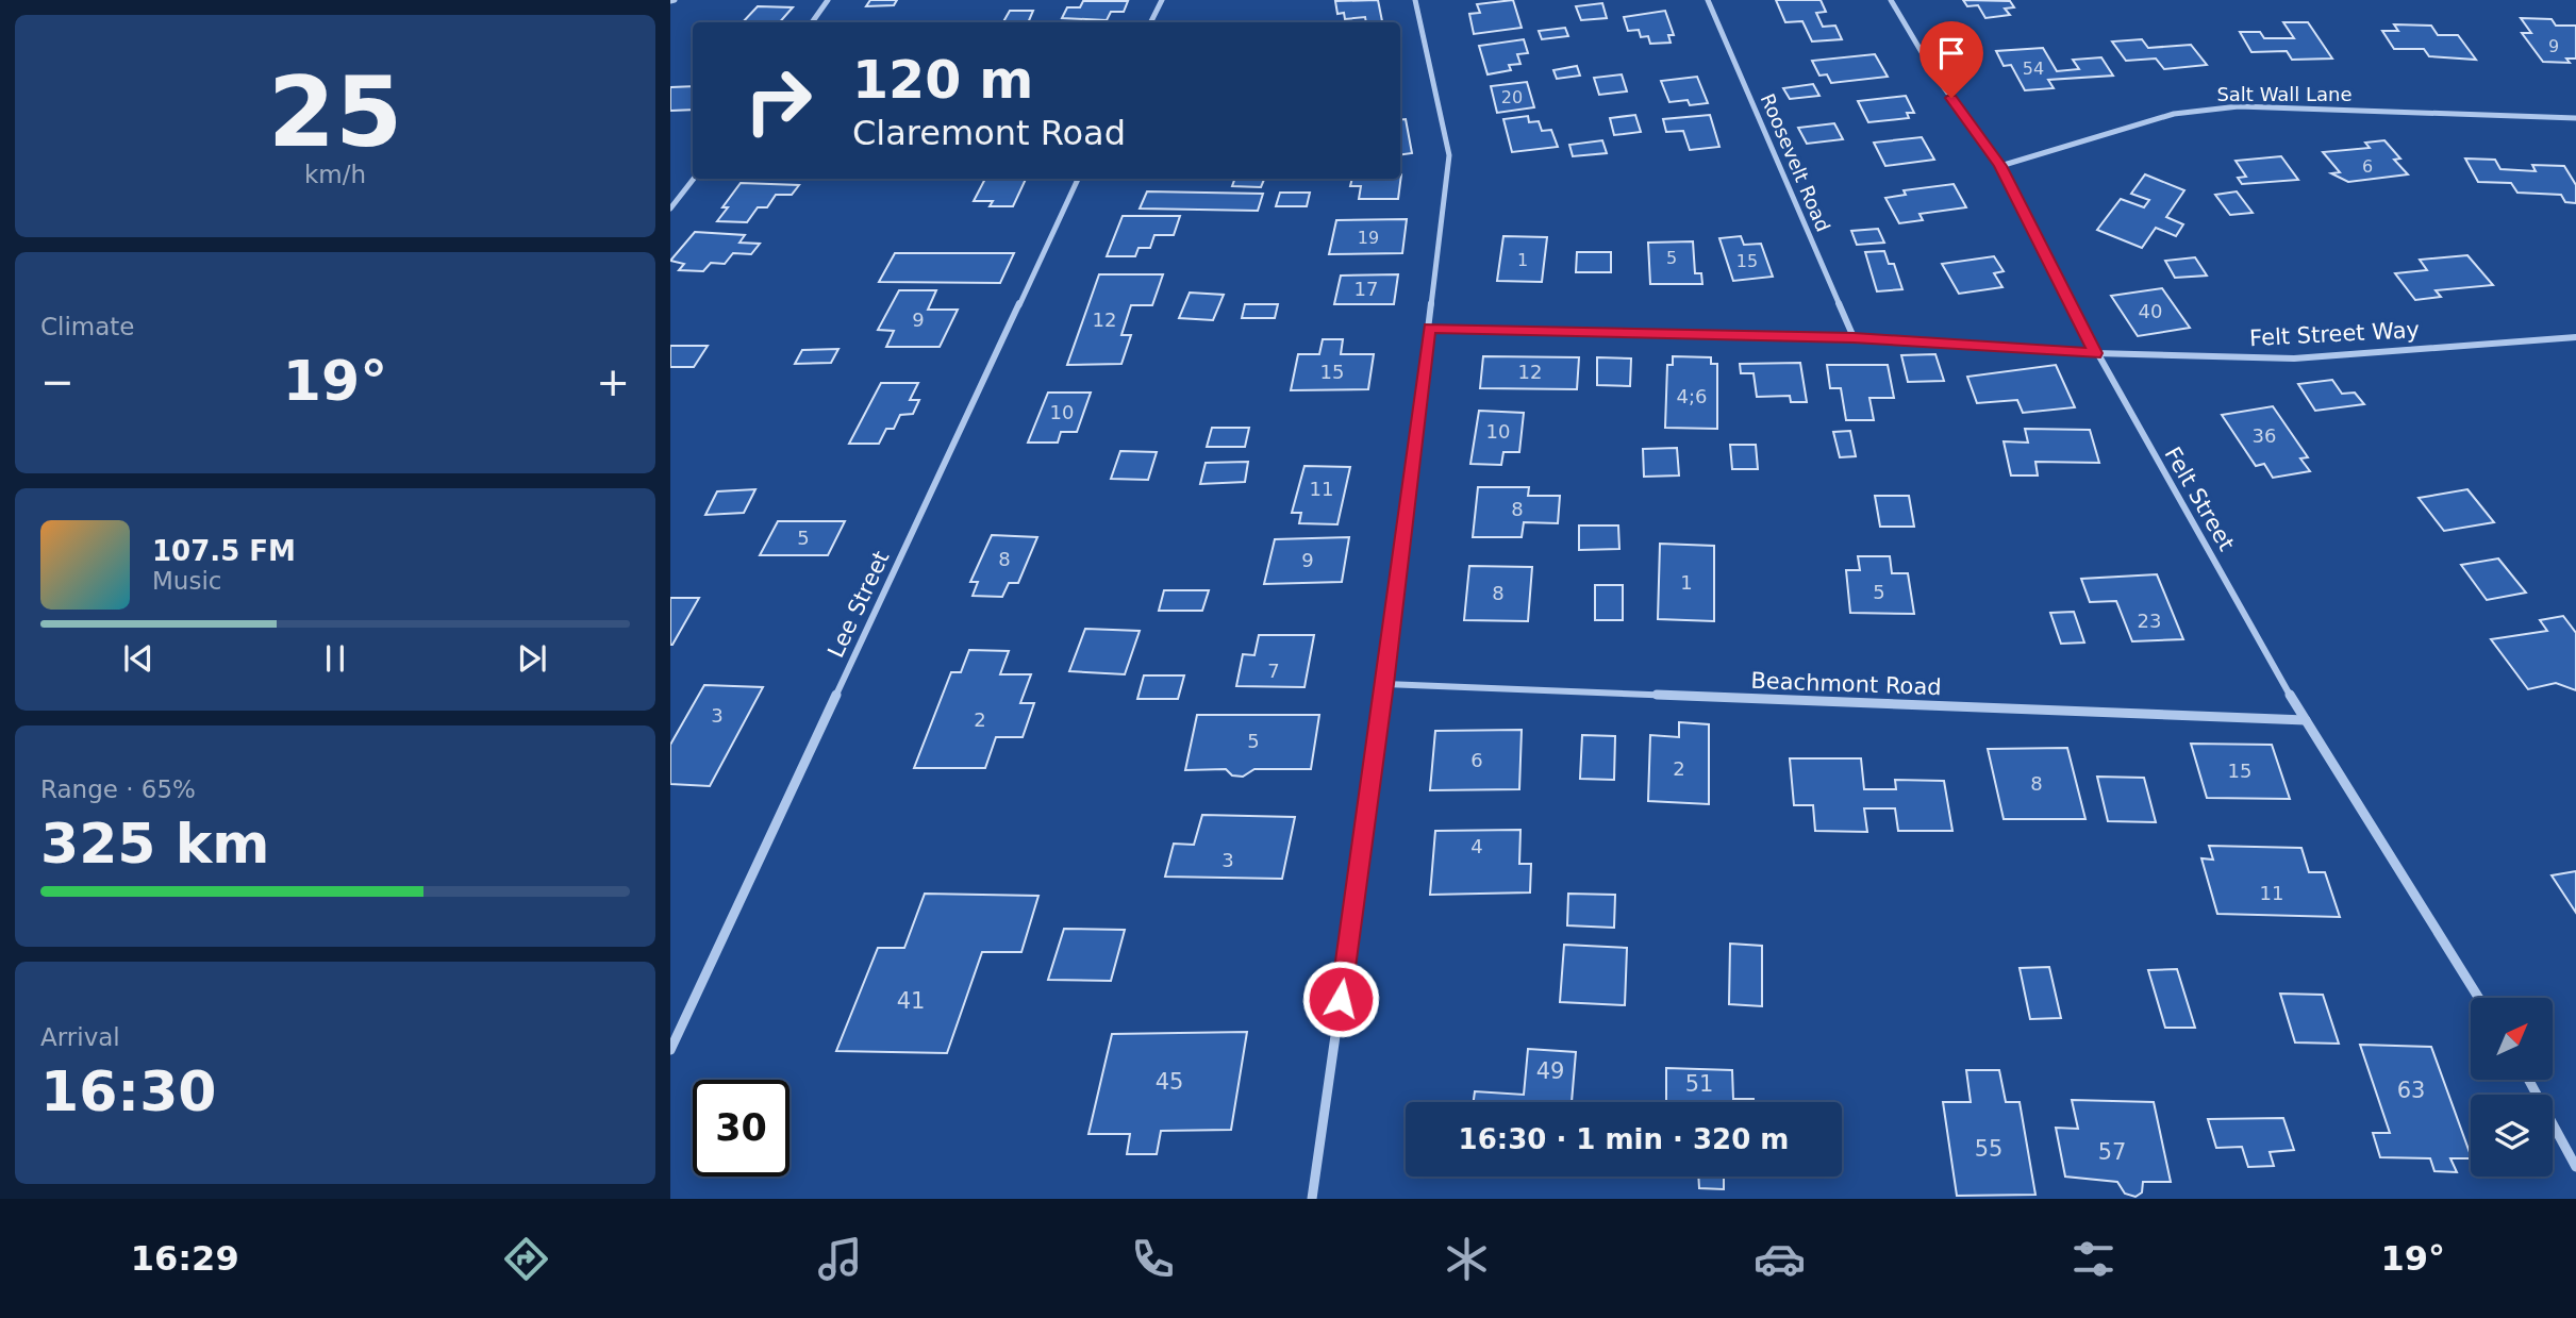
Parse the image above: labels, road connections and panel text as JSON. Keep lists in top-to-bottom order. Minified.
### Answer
{"streets":{"street":["Salt Wall Lane","Roosevelt Road","Felt Street Way","Felt Street","Lee Street","Beachmont Road"]},"crossings":[["Salt Wall Lane","Felt Street"],["Roosevelt Road","Felt Street Way"],["Felt Street Way","Felt Street"],["Felt Street","Beachmont Road"]],"house_numbers":["9","54","20","6","19","5","1","15","17","40","9","12","15","12","4;6","10","10","36","11","8","5","8","9","1","5","8","23","7","3","2","5","6","2","15","8","4","3","11","41","49","45","51","63","55","57"],"north":"top right","page":{"tile":[["25","km/h"],"Climate",["Range · 65%","325 km"],["Arrival","16:30"]],"turn":["120 m","Claremont Road"],"heat":["−","19°","+"],"song":["107.5 FM","Music"],"limit":"30","trip":"16:30 · 1 min · 320 m","tabs":["16:29","19°"]}}
